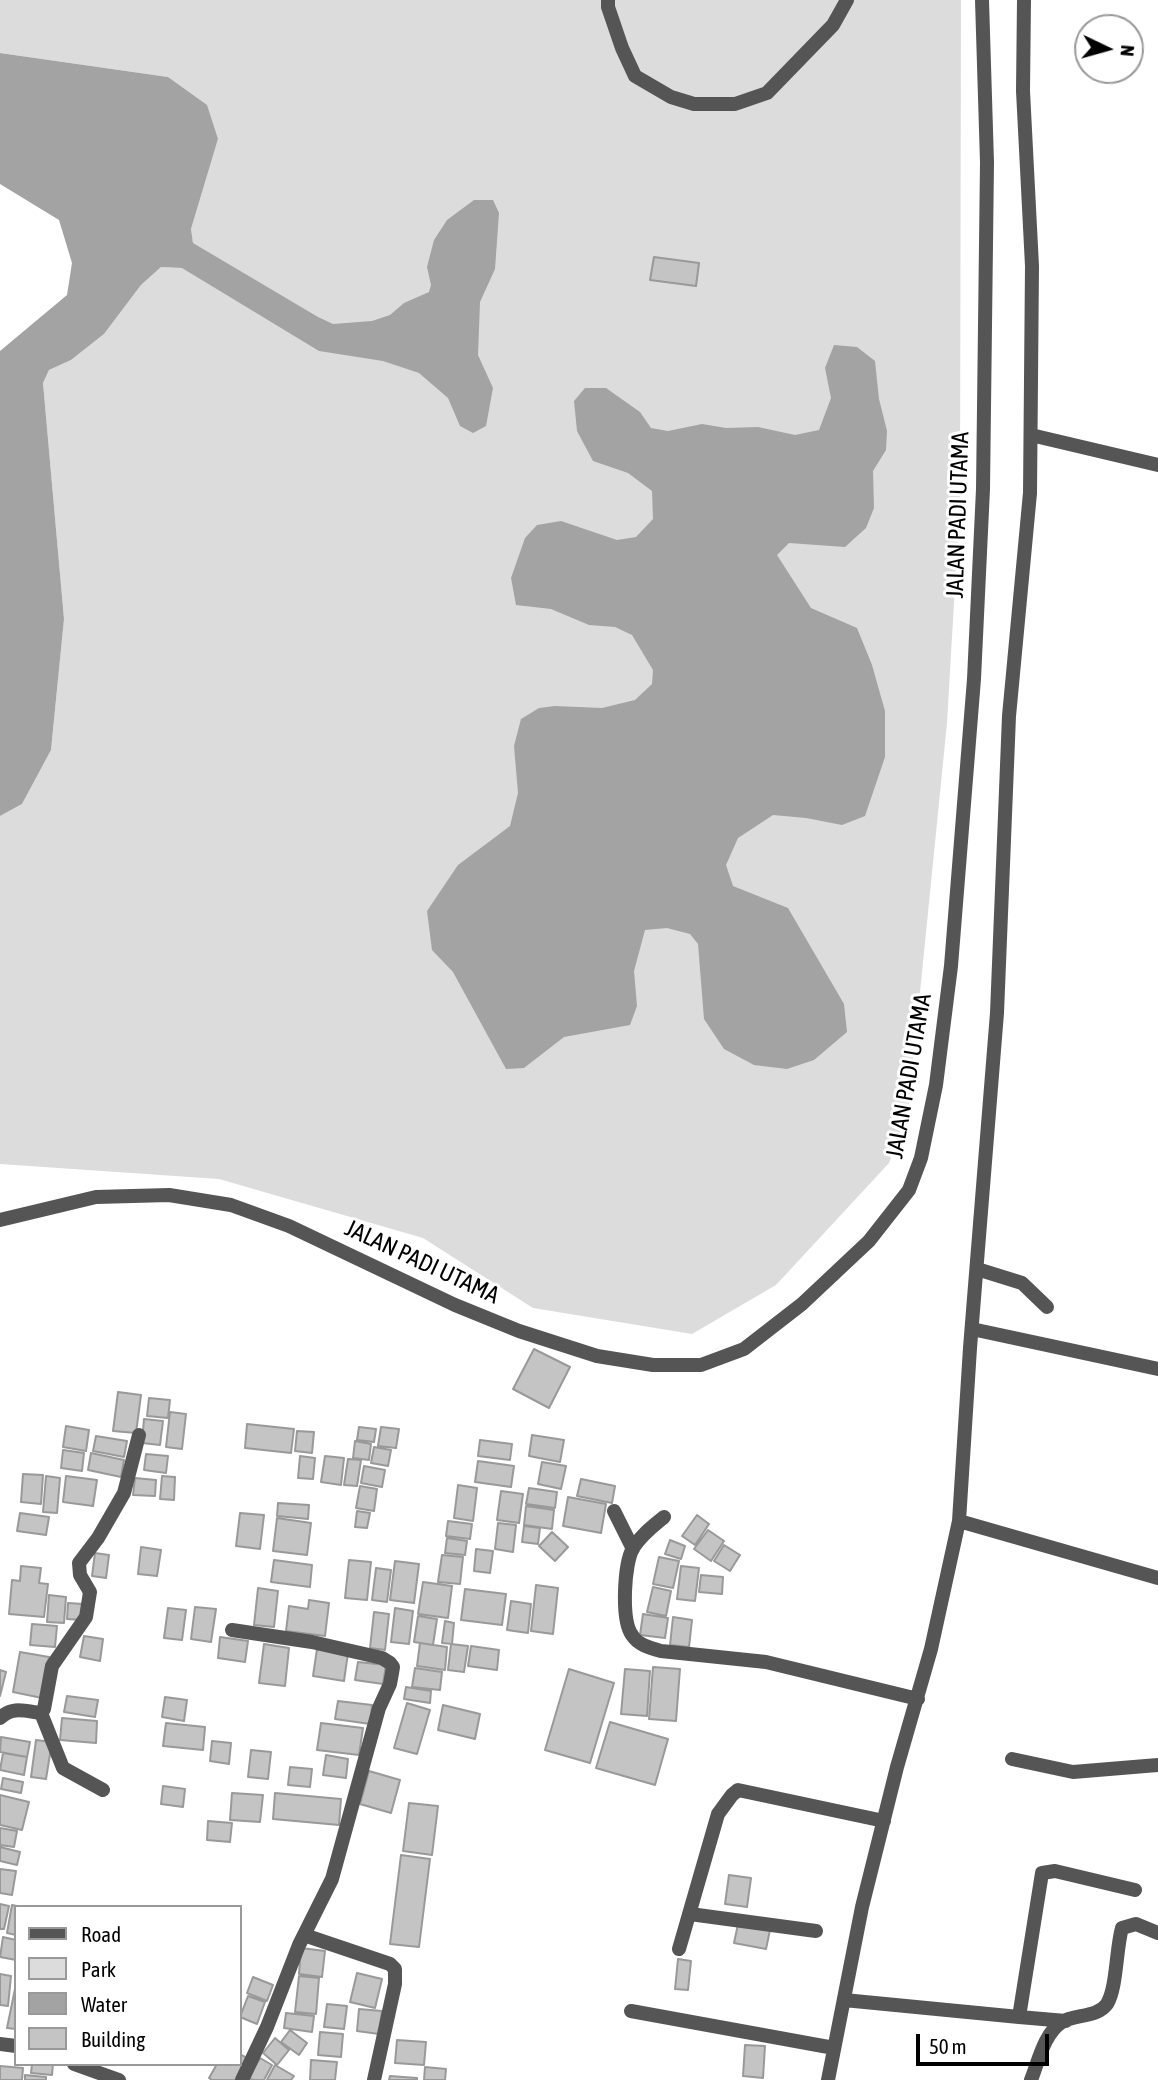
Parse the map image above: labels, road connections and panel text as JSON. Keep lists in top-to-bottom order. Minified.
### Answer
{"streets":{"street":["JALAN PADI UTAMA"]},"legend":["Road","Park","Water","Building"],"scale_bar":"50 m","north":"right"}
